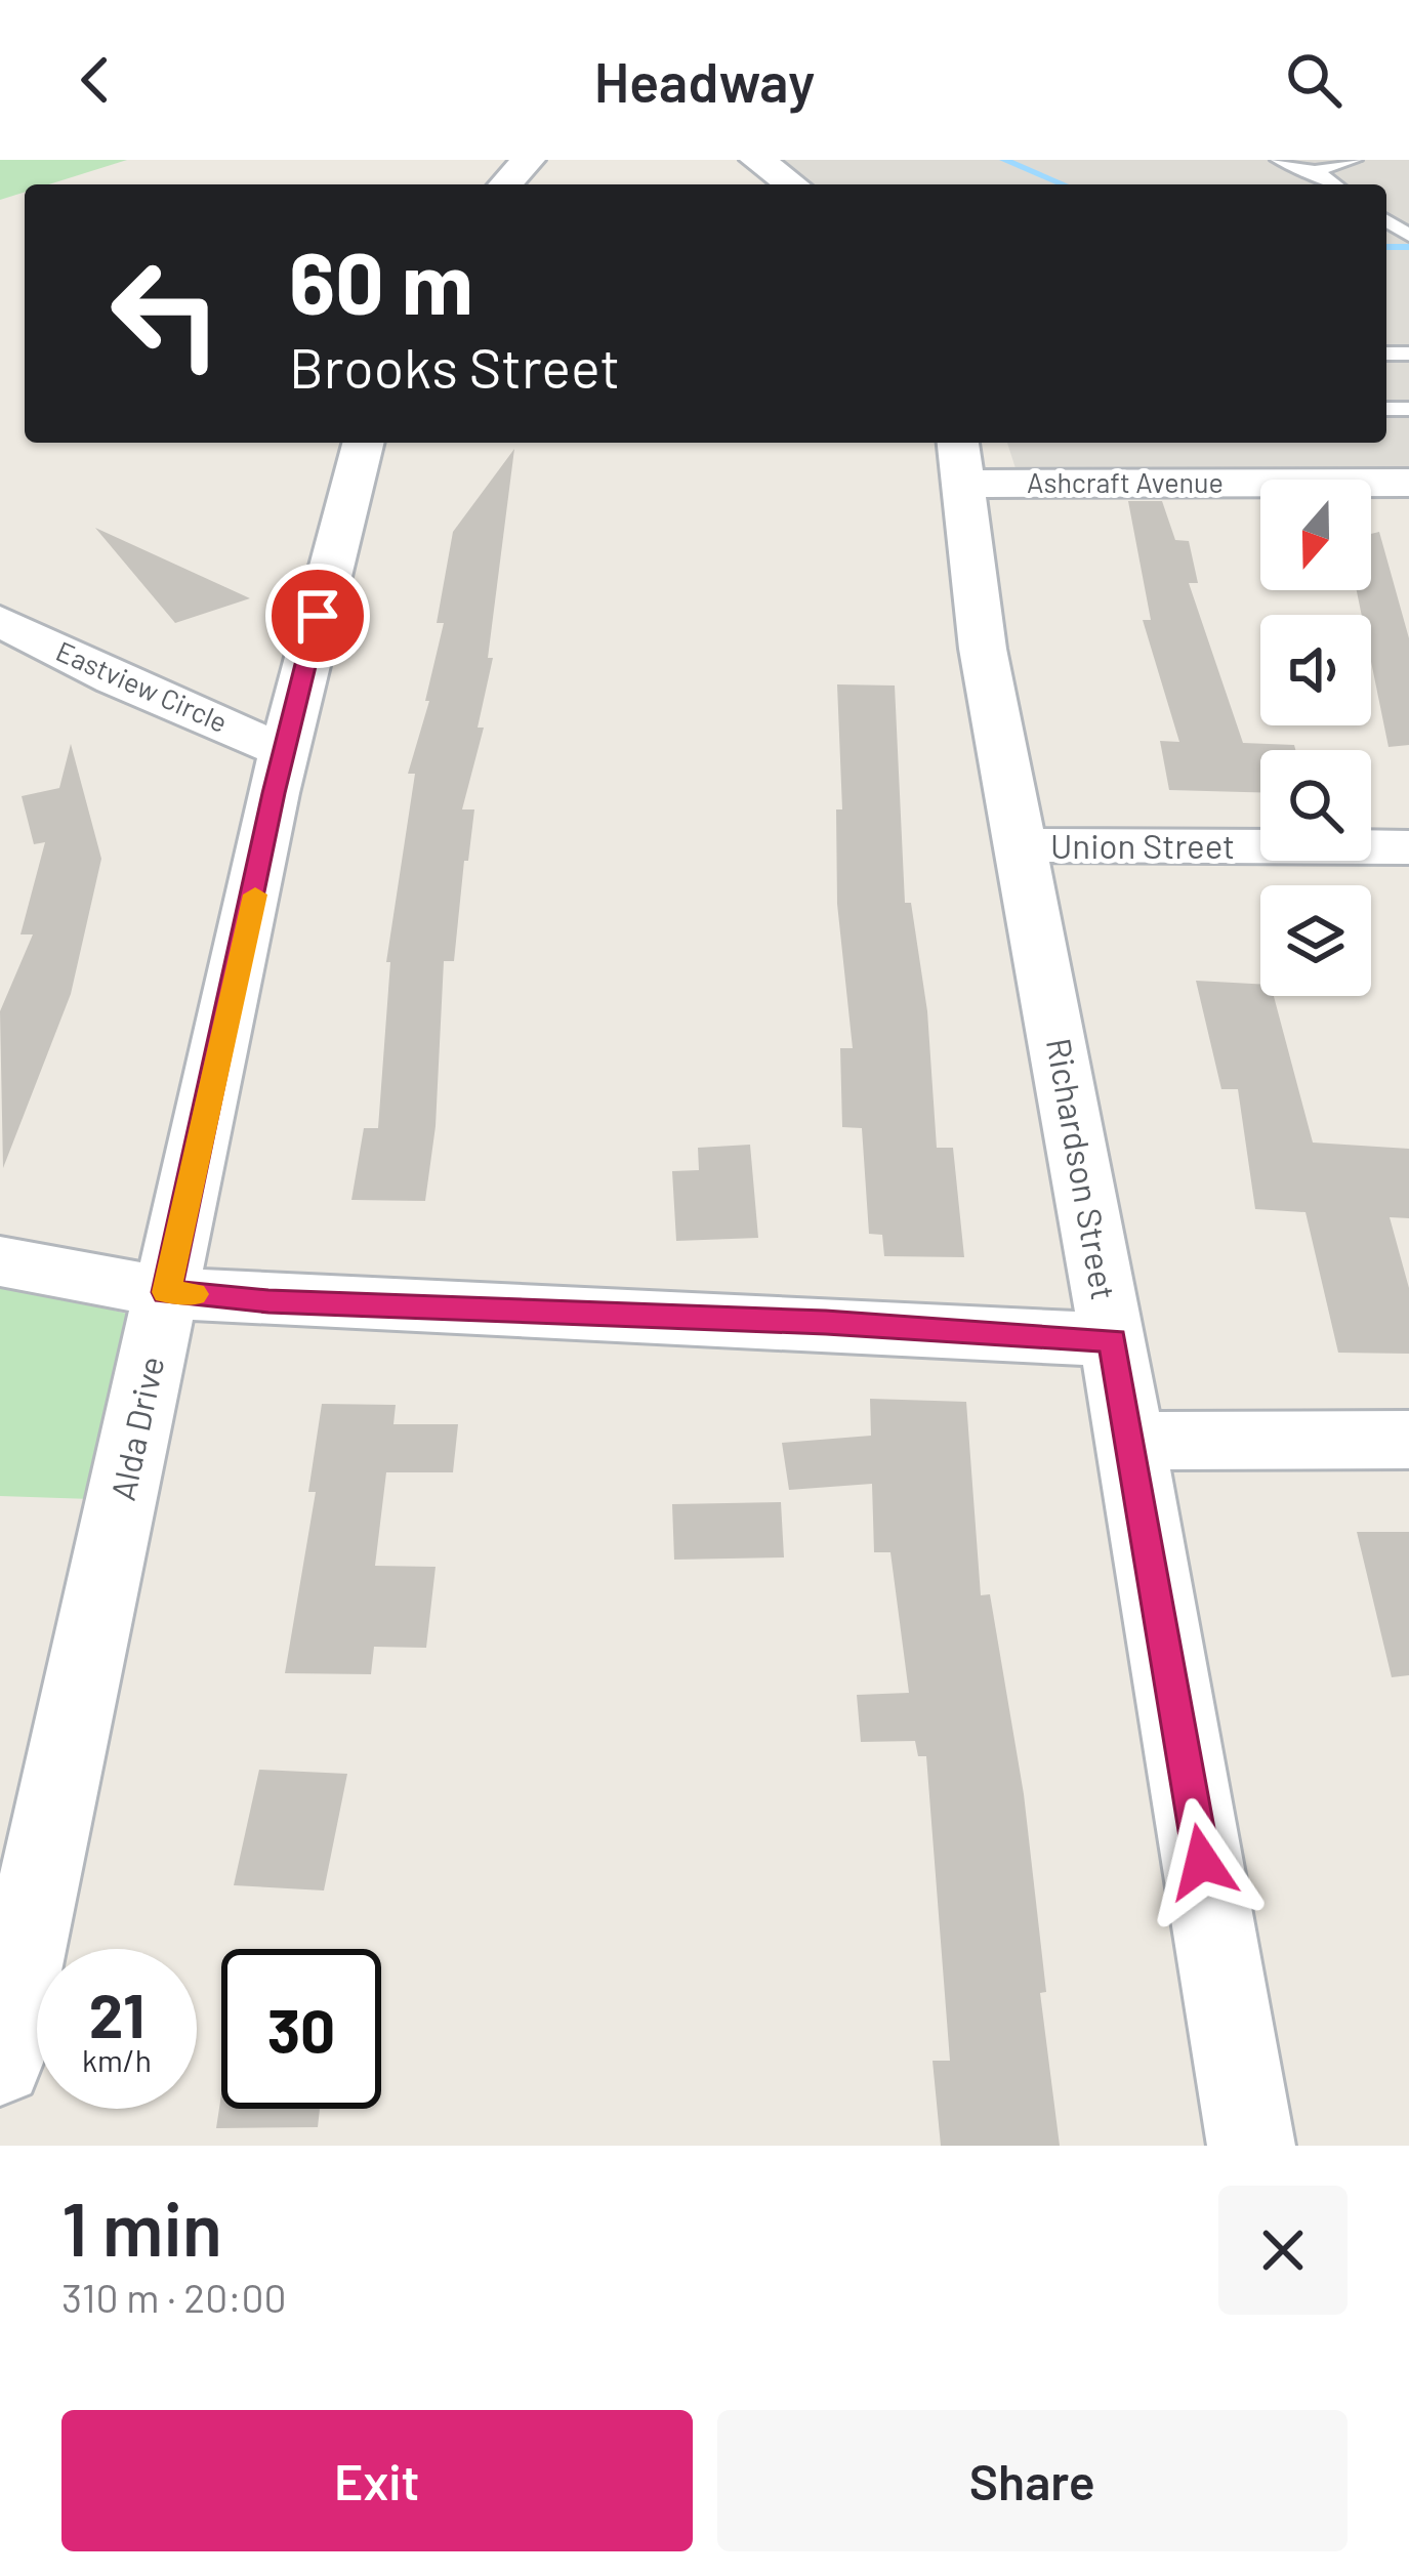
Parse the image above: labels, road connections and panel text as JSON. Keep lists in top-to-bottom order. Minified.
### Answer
{"streets":{"street":["Ashcraft Avenue","Eastview Circle","Union Street","Richardson Street","Alda Drive"]},"crossings":[["Ashcraft Avenue","Richardson Street"],["Eastview Circle","Alda Drive"],["Union Street","Richardson Street"]],"north":"bottom","page":{"header":"Headway","turn":["60 m","Brooks Street"],"speed":"21 km/h","limit":"30","heading":["1 min","310 m · 20:00"],"buttons":["Exit","Share"]}}
